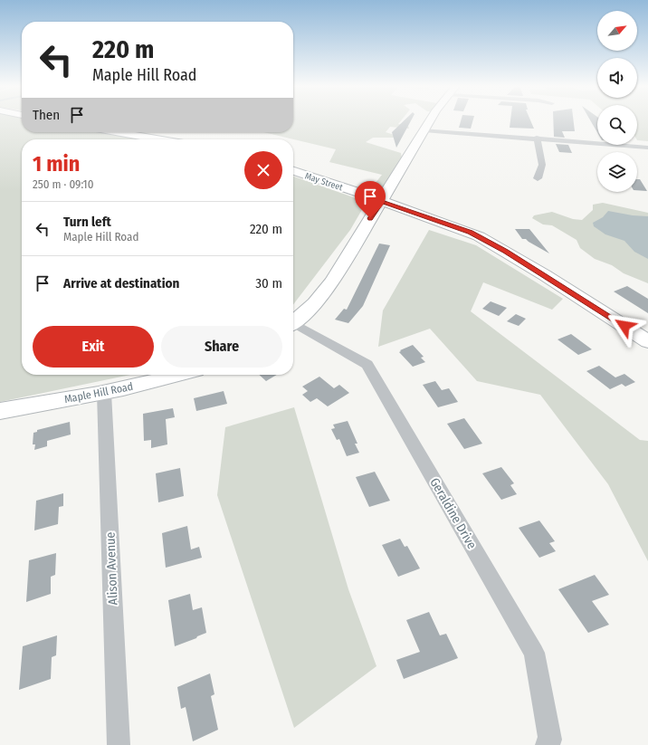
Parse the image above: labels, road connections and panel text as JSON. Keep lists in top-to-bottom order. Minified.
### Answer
{"streets":{"street":["May Street","Maple Hill Road","Geraldine Drive","Alison Avenue"]},"crossings":[["Maple Hill Road","Alison Avenue"]],"north":"top right","page":{"turn":["220 m","Maple Hill Road"],"then":"Then","heading":["1 min","250 m · 09:10"],"list":[{"name":"Turn left","note":"Maple Hill Road","value":"220 m"},{"name":"Arrive at destination","value":"30 m"}],"buttons":["Exit","Share"]}}
